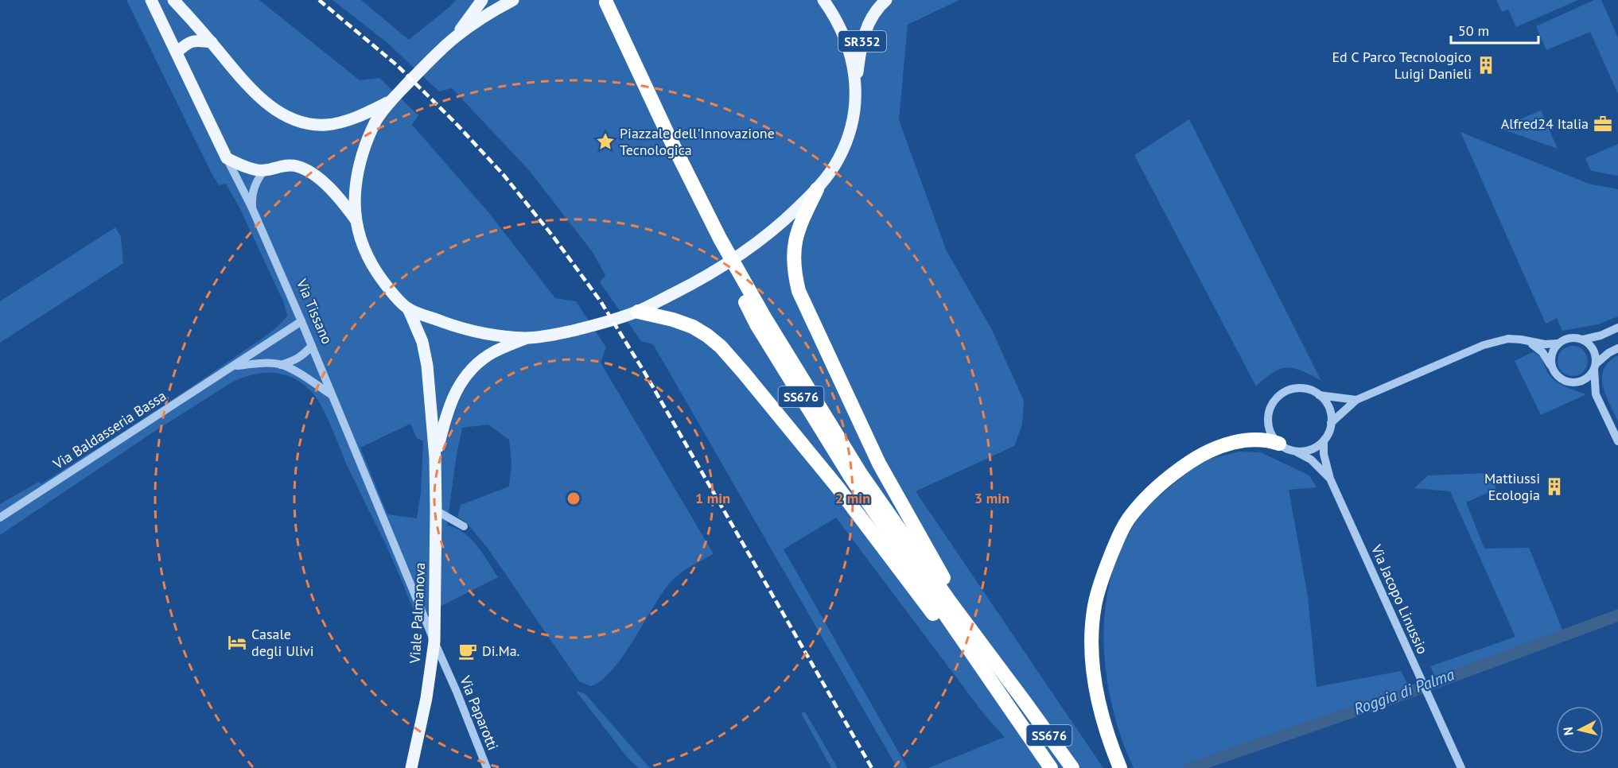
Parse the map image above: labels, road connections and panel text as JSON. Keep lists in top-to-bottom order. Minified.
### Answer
{"streets":{"highway":["SS676"],"main road":["SR352","Via Tissano","Viale Palmanova"],"street":["Via Baldasseria Bassa","Via Jacopo Linussio","Via Paparotti"]},"crossings":[["Via Tissano","Via Baldasseria Bassa"],["Via Tissano","Viale Palmanova"],["Via Tissano","Via Paparotti"],["Viale Palmanova","Via Paparotti"]],"water":["Roggia di Palma"],"places":{"building":["Ed C Parco Tecnologico Luigi Danieli","Mattiussi Ecologia"],"office":["Alfred24 Italia"],"place":["Piazzale dell'Innovazione Tecnologica"],"hotel":["Casale degli Ulivi"],"cafe":["Di.Ma."]},"scale_bar":"50 m","north":"left","rings":["1 min","2 min","3 min"]}
